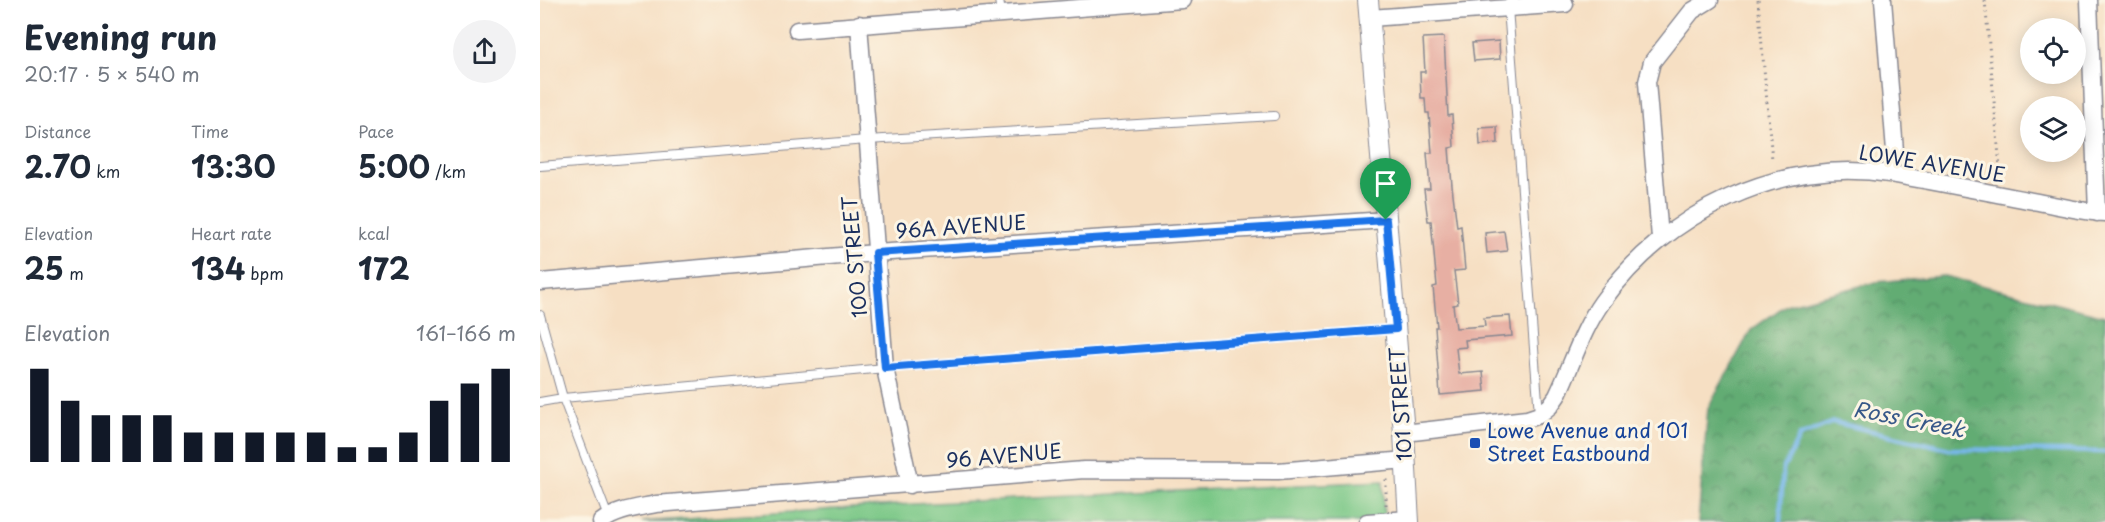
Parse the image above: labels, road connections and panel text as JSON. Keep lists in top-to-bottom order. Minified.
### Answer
{"streets":{"street":["LOWE AVENUE","96A AVENUE","100 STREET","101 STREET","96 AVENUE"]},"crossings":[["96A AVENUE","100 STREET"],["96A AVENUE","101 STREET"],["100 STREET","96 AVENUE"],["101 STREET","96 AVENUE"]],"water":["Ross Creek"],"places":{"transit":["Lowe Avenue and 101 Street Eastbound"]},"page":{"heading":["Evening run","20:17 · 5 × 540 m"],"stats":[["Distance","2.70 km"],["Time","13:30"],["Pace","5:00 /km"],["Elevation","25 m"],["Heart rate","134 bpm"],["kcal","172"]],"chart":["Elevation","161–166 m"]}}
